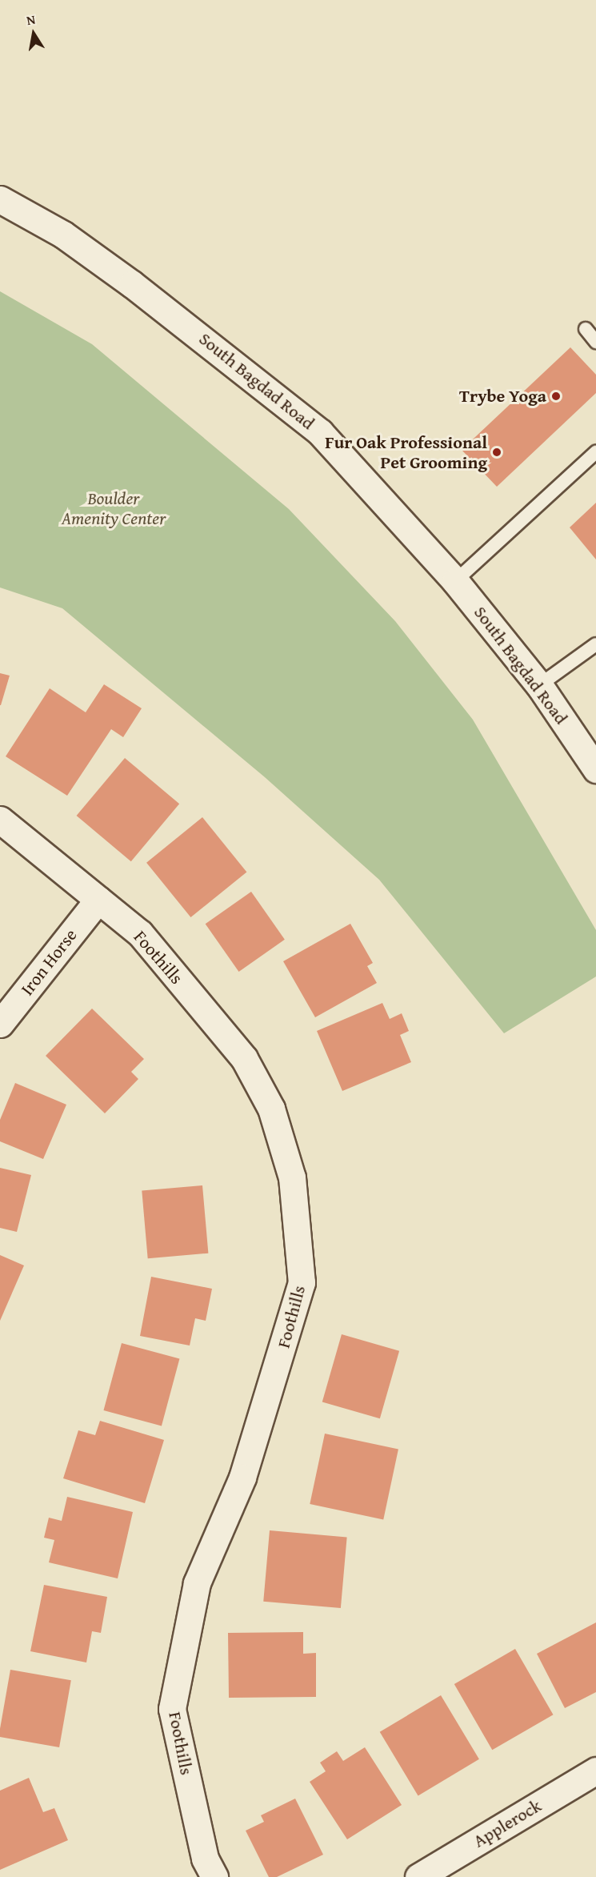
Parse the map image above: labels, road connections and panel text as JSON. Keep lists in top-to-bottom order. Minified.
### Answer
{"streets":{"street":["South Bagdad Road","Foothills","Iron Horse","Applerock"]},"crossings":[["Foothills","Iron Horse"]],"parks":["Boulder Amenity Center"],"places":["Trybe Yoga","Fur Oak Professional Pet Grooming"],"north":"top"}
